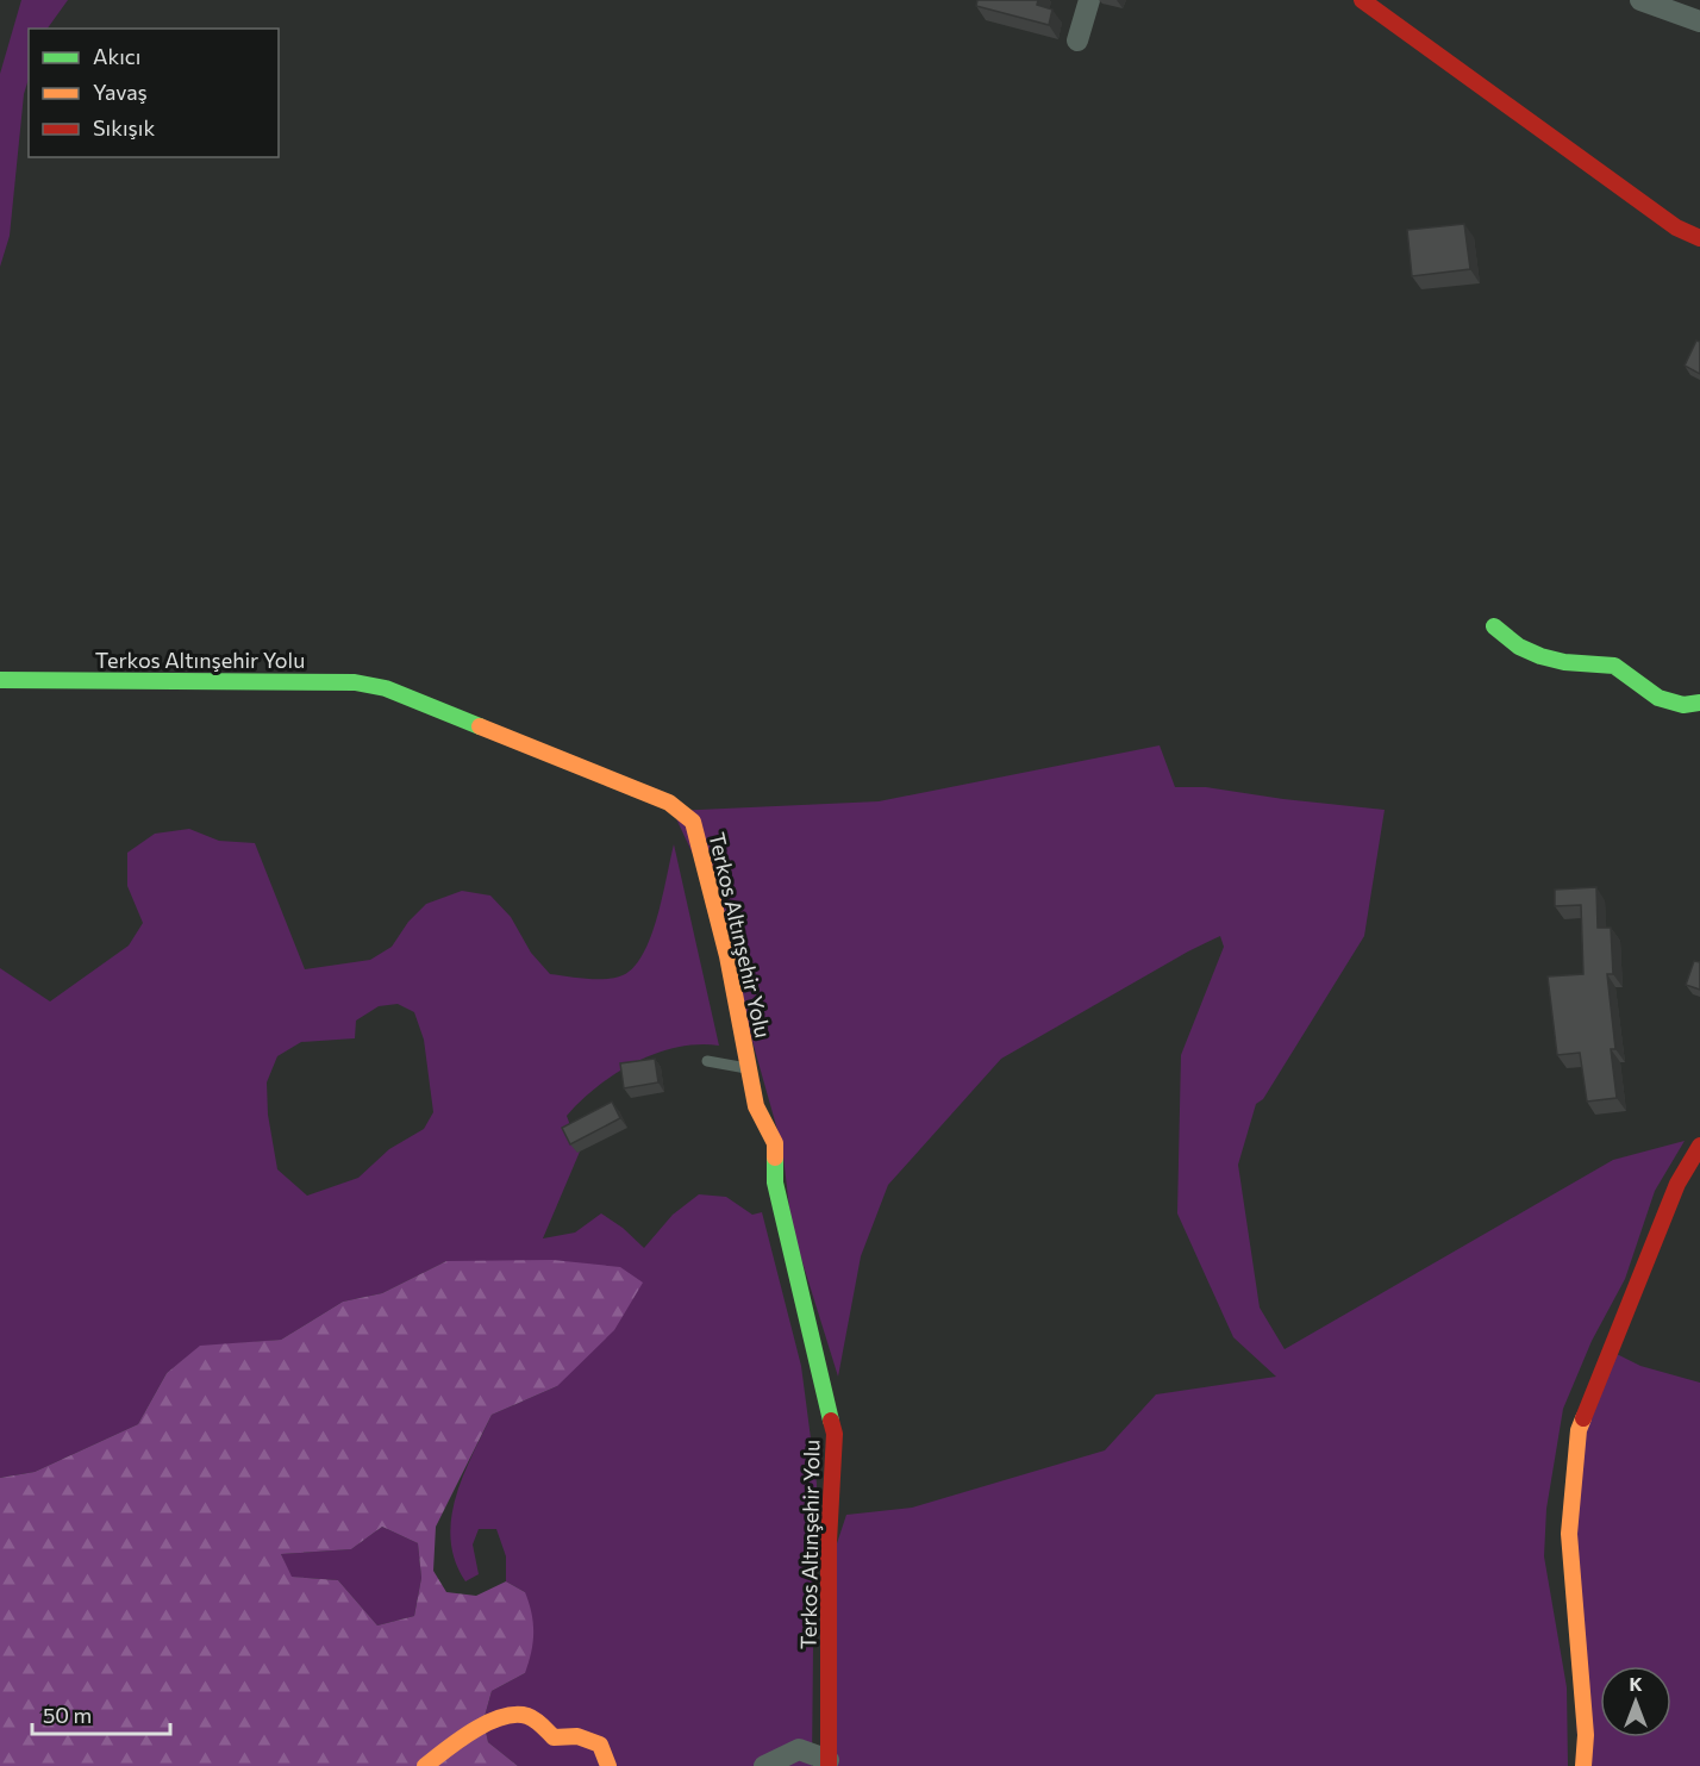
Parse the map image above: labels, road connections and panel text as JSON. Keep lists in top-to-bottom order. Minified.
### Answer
{"streets":{"street":["Terkos Altınşehir Yolu"]},"legend":["Akıcı","Yavaş","Sıkışık"],"scale_bar":"50 m","north":"top"}
